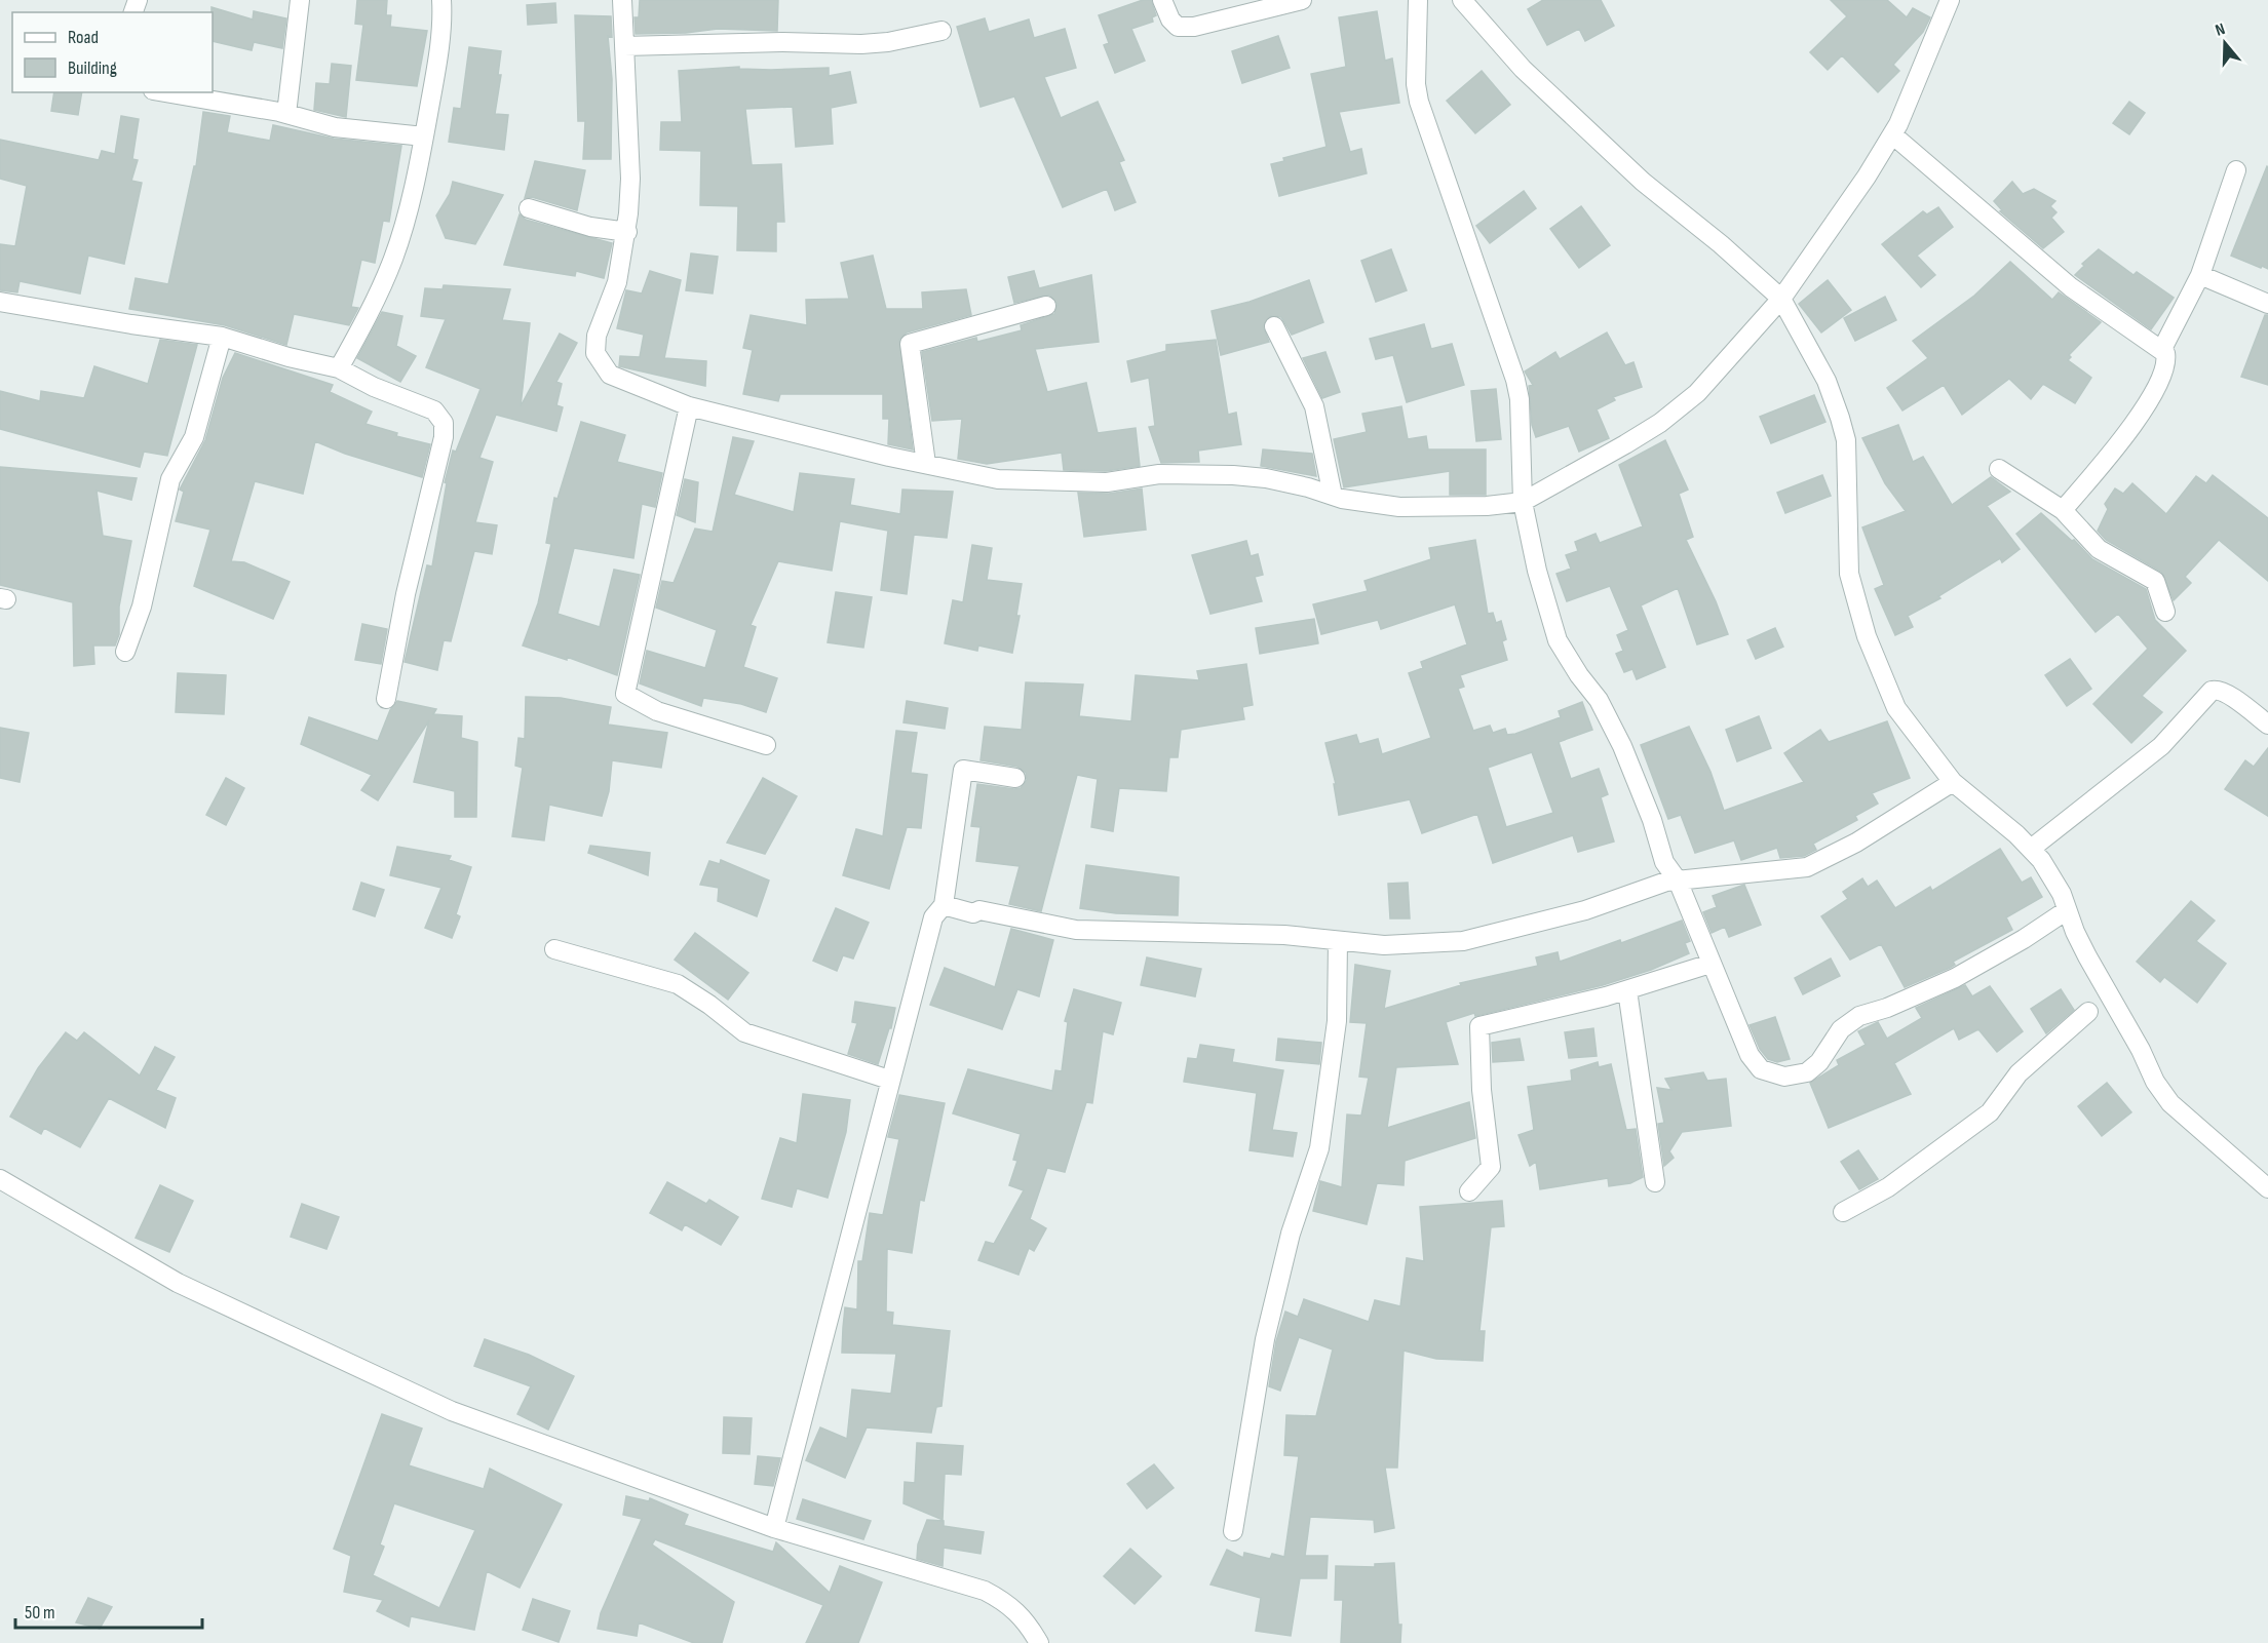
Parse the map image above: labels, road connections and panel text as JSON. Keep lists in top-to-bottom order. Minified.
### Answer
{"legend":["Road","Building"],"scale_bar":"50 m","north":"top"}
